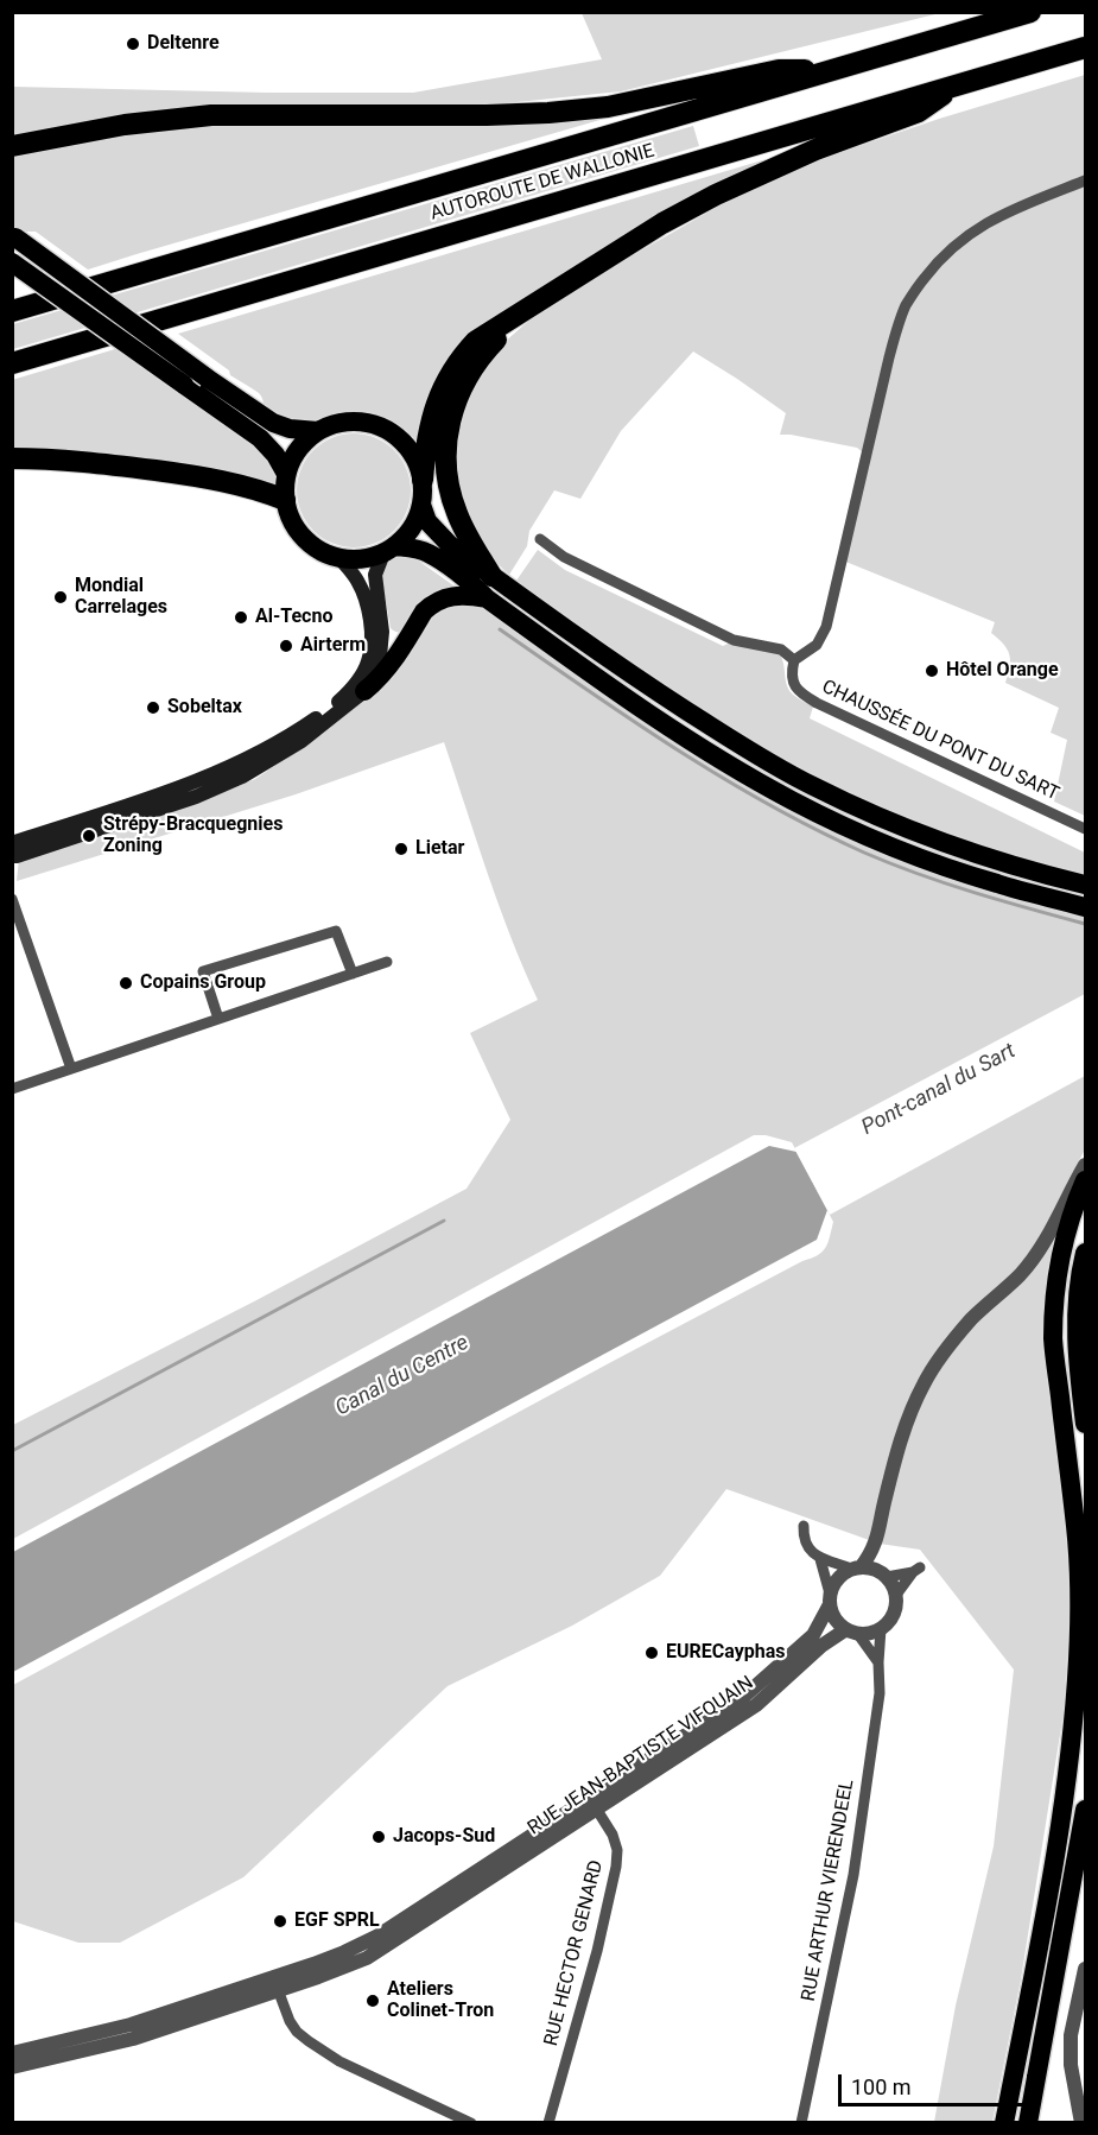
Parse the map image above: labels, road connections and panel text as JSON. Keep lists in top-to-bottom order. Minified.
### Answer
{"streets":{"highway":["AUTOROUTE DE WALLONIE"],"street":["CHAUSSÉE DU PONT DU SART","RUE JEAN-BAPTISTE VIFQUAIN","RUE ARTHUR VIERENDEEL","RUE HECTOR GENARD"]},"crossings":[["RUE JEAN-BAPTISTE VIFQUAIN","RUE ARTHUR VIERENDEEL"],["RUE JEAN-BAPTISTE VIFQUAIN","RUE HECTOR GENARD"]],"water":["Pont-canal du Sart","Canal du Centre"],"places":["Deltenre","Mondial Carrelages","Al-Tecno","Airterm","Hôtel Orange","Sobeltax","Strépy-Bracquegnies Zoning","Lietar","Copains Group","EURECayphas","Jacops-Sud","EGF SPRL","Ateliers Colinet-Tron"],"scale_bar":"100 m"}
